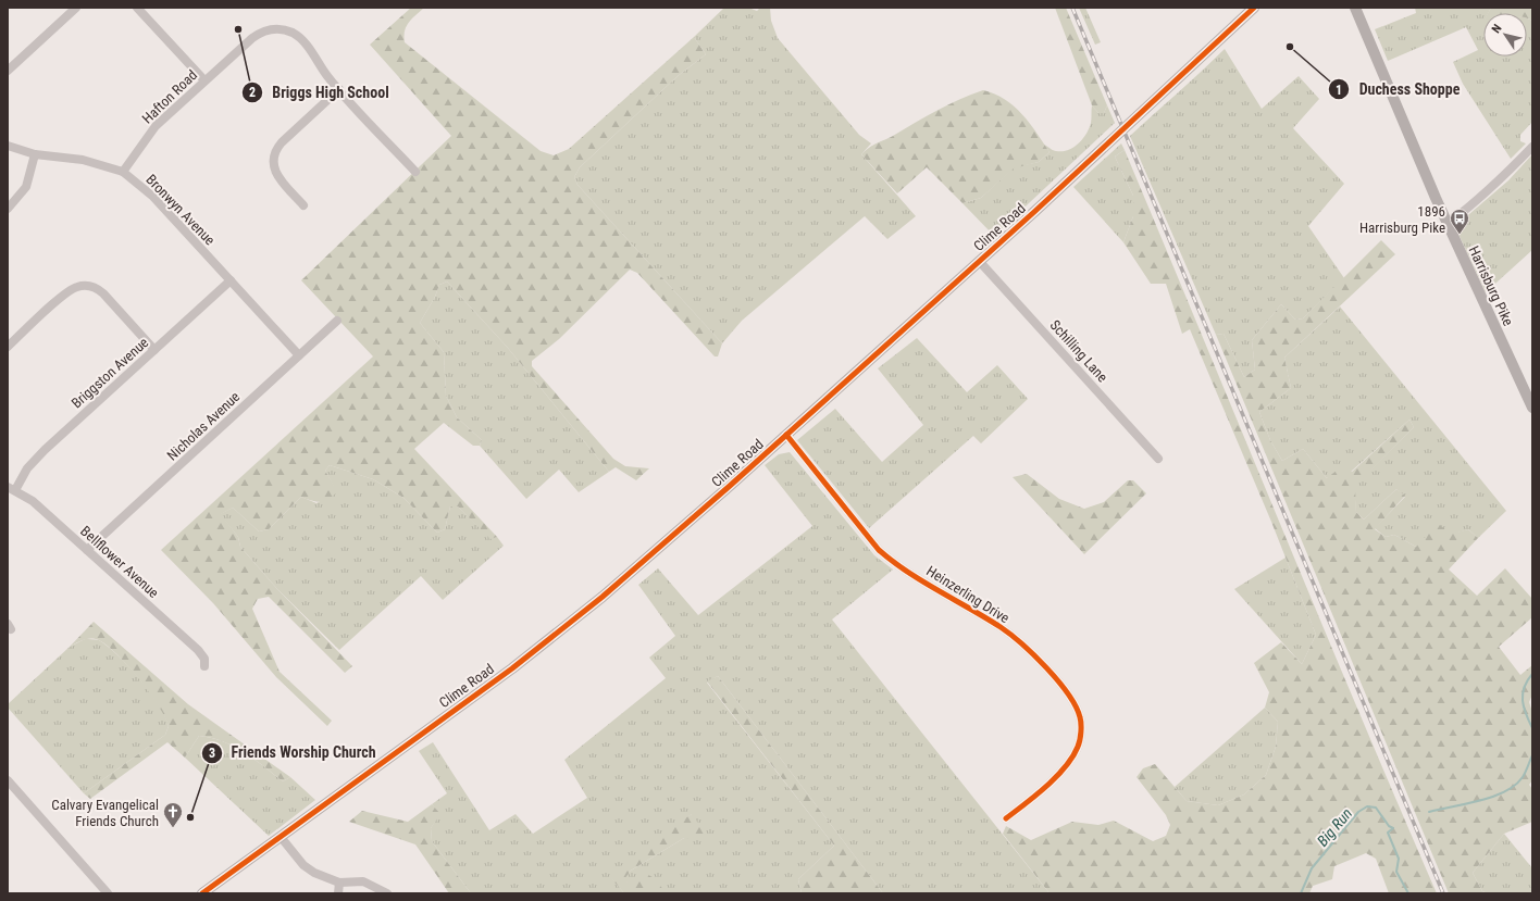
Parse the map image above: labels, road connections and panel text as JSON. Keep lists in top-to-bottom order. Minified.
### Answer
{"streets":{"main road":["Clime Road","Harrisburg Pike"],"street":["Hafton Road","Bronwyn Avenue","Schilling Lane","Briggston Avenue","Nicholas Avenue","Bellflower Avenue","Heinzerling Drive"]},"crossings":[["Hafton Road","Bronwyn Avenue"],["Bronwyn Avenue","Briggston Avenue"],["Bronwyn Avenue","Nicholas Avenue"],["Clime Road","Schilling Lane"],["Clime Road","Heinzerling Drive"],["Briggston Avenue","Bellflower Avenue"],["Nicholas Avenue","Bellflower Avenue"]],"water":["Big Run"],"places":{"other":["Briggs High School","Duchess Shoppe","Friends Worship Church"],"bus stop":["1896 Harrisburg Pike"],"church":["Calvary Evangelical Friends Church"]},"north":"top left"}
